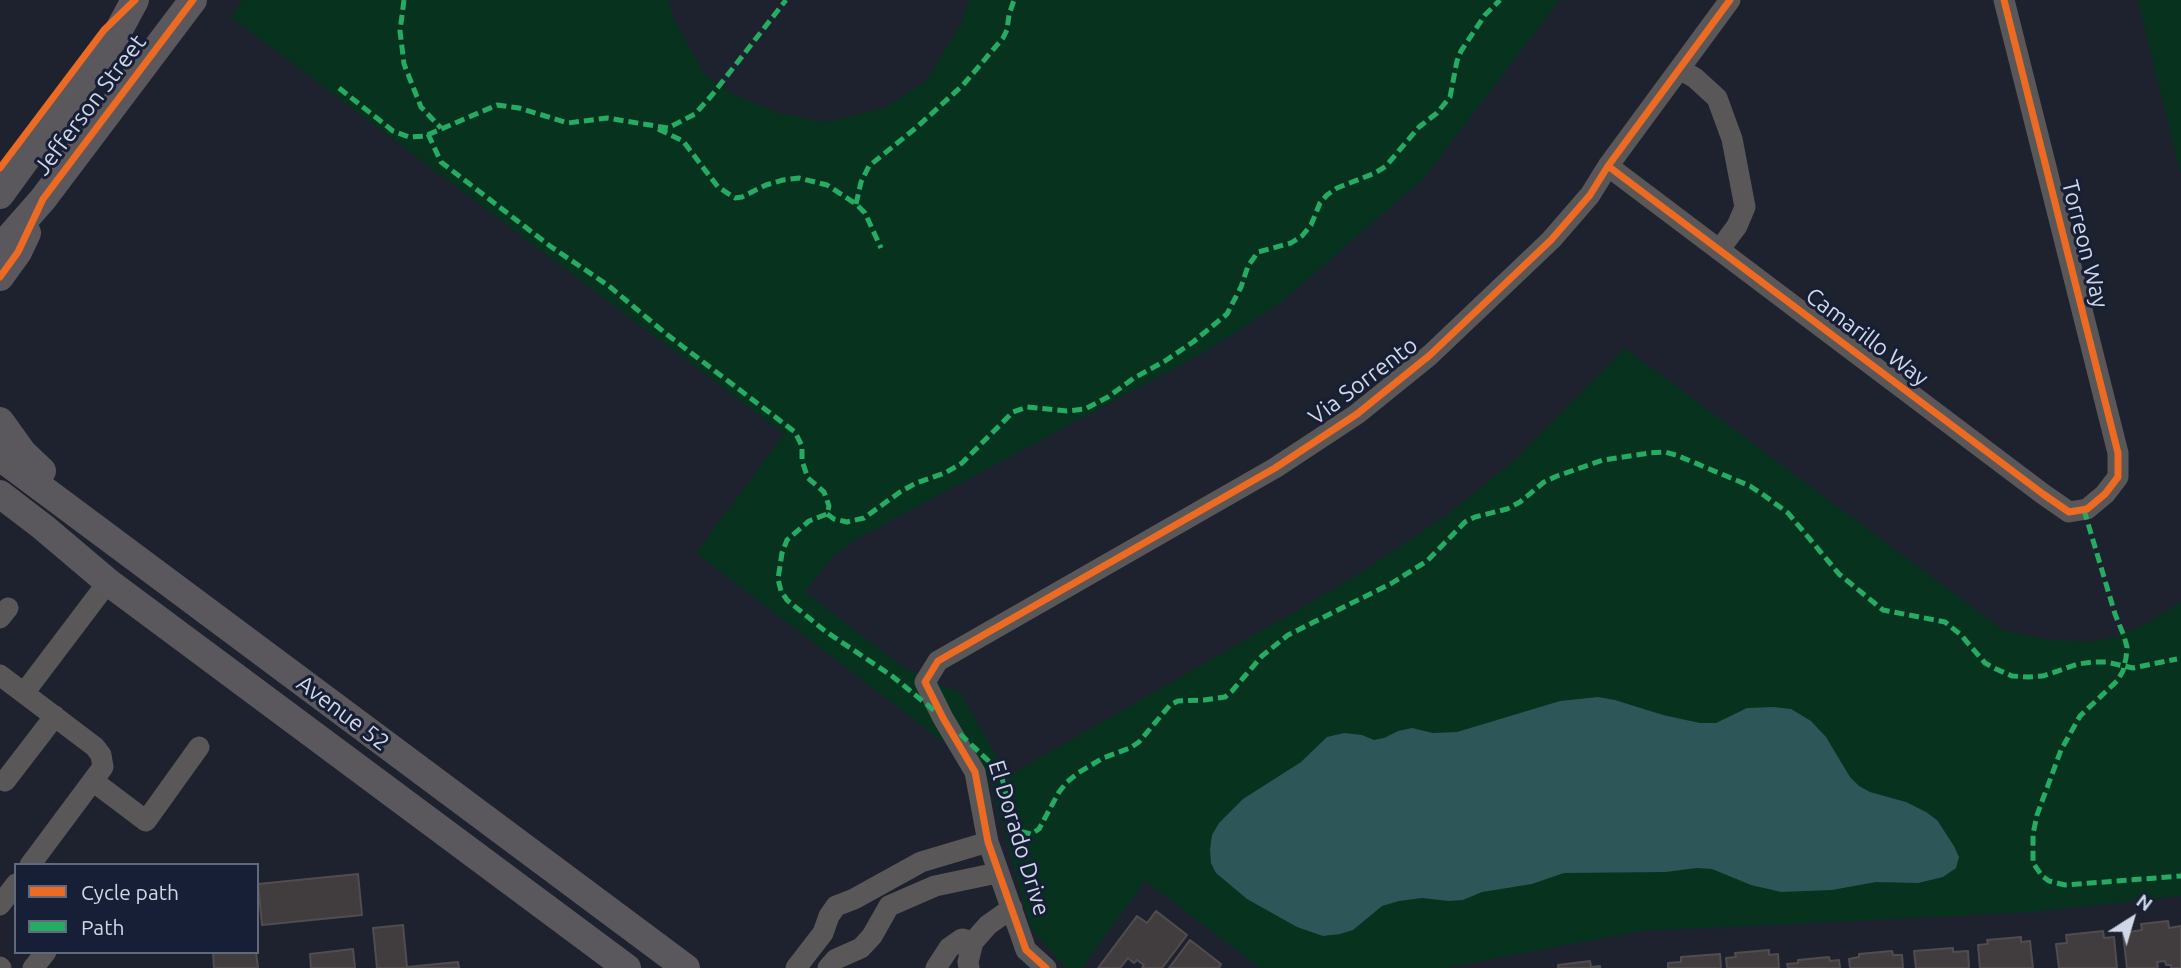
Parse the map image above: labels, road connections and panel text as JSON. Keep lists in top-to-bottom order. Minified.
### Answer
{"streets":{"main road":["Jefferson Street","Avenue 52"],"street":["Torreon Way","Camarillo Way","Via Sorrento","El Dorado Drive"]},"crossings":[["Torreon Way","Camarillo Way"],["Camarillo Way","Via Sorrento"],["Via Sorrento","El Dorado Drive"]],"legend":["Cycle path","Path"],"north":"top right"}
